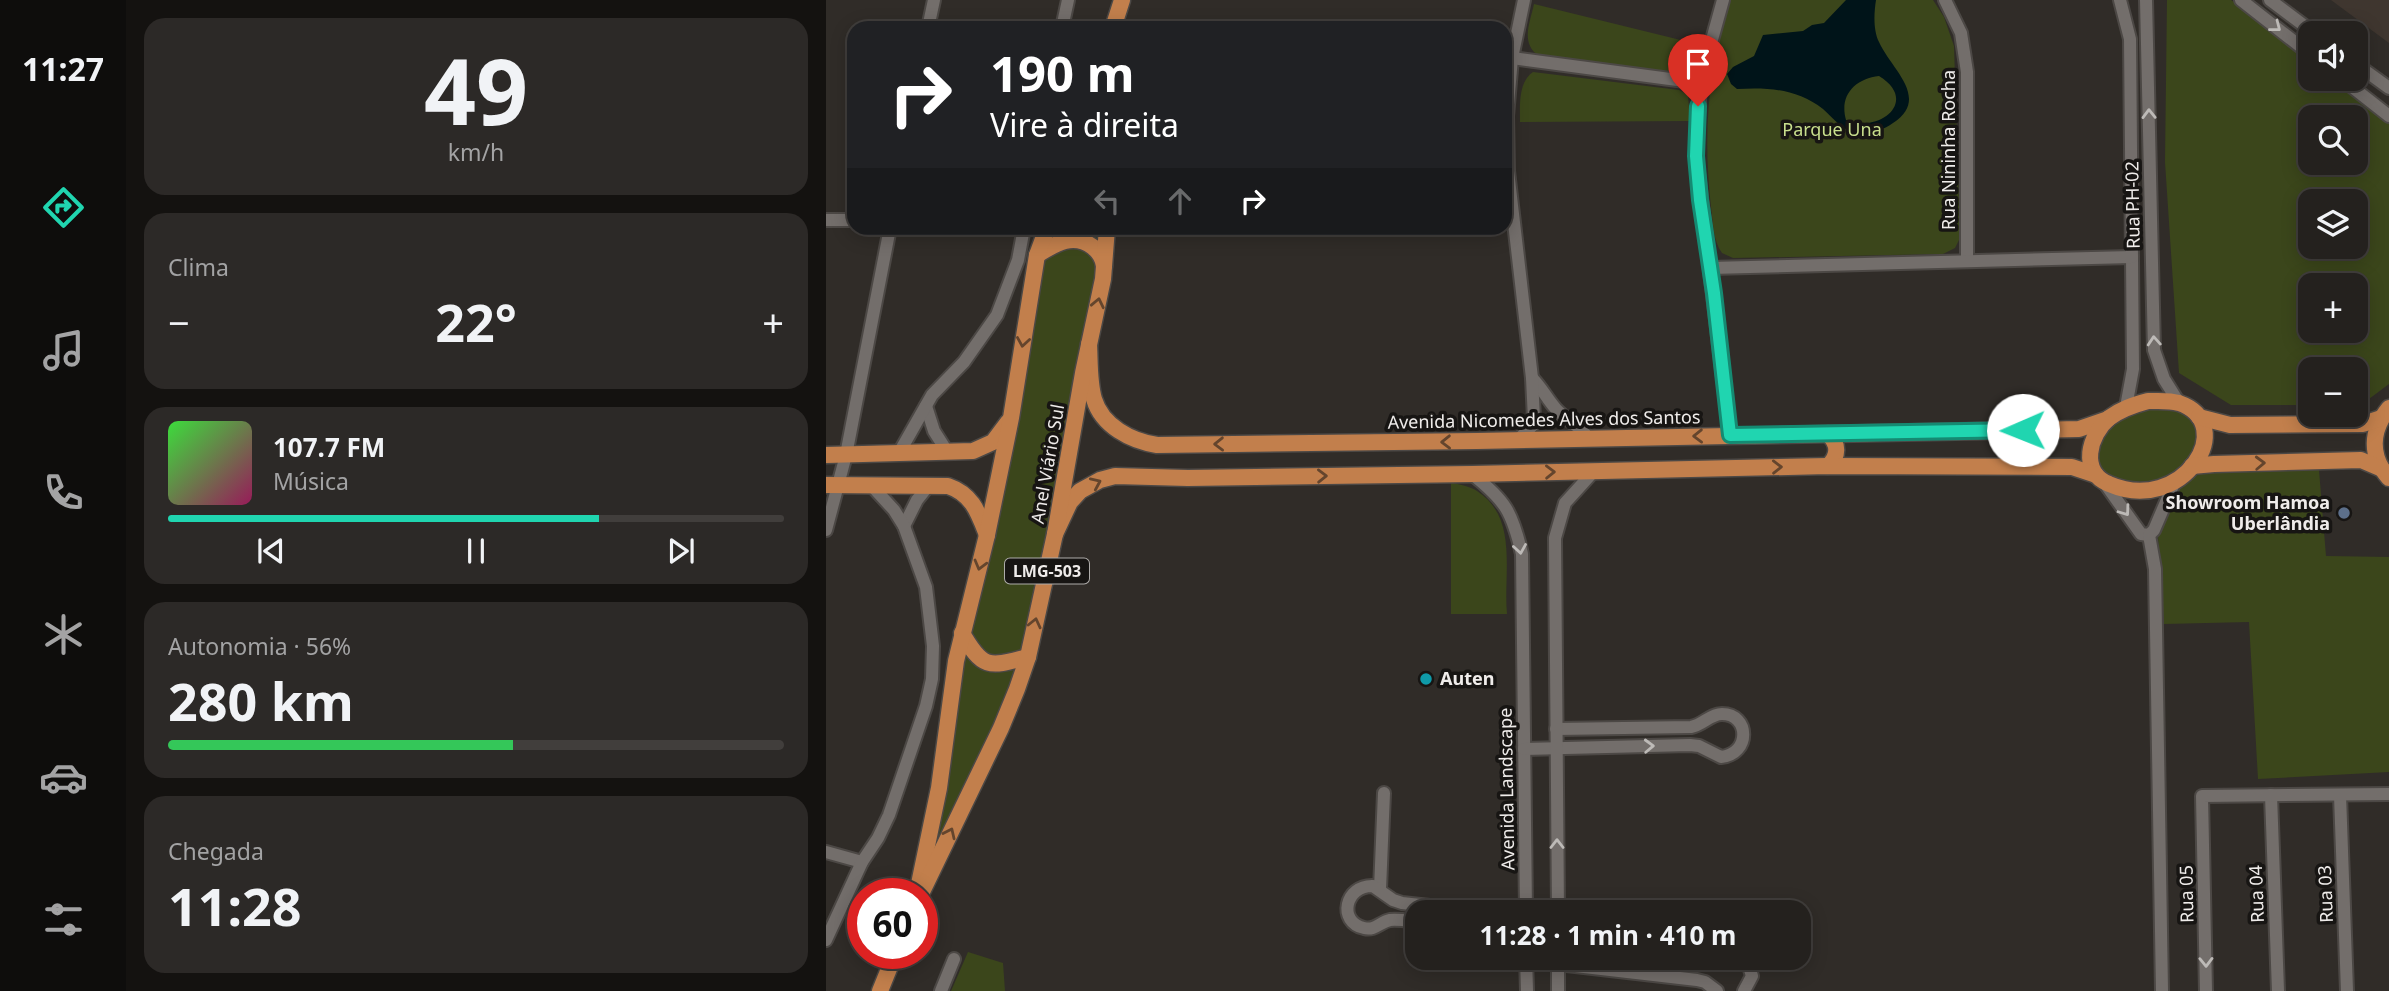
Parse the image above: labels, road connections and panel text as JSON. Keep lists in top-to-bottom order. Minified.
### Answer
{"streets":{"main road":["Avenida Nicomedes Alves dos Santos","Anel Viário Sul","LMG-503"],"street":["Rua Nininha Rocha","Rua PH-02","Avenida Landscape","Rua 05","Rua 04","Rua 03"]},"crossings":[["Rua PH-02","Avenida Nicomedes Alves dos Santos"],["Avenida Nicomedes Alves dos Santos","Anel Viário Sul"],["Rua 05","Rua 04"]],"one_way":["Avenida Nicomedes Alves dos Santos"],"parks":["Parque Una"],"places":["Showroom Hamoa Uberlândia","Auten"],"page":{"tabs":"11:27","tile":[["49","km/h"],"Clima",["Autonomia · 56%","280 km"],["Chegada","11:28"]],"map_buttons":["+","−"],"turn":["190 m","Vire à direita"],"heat":["−","22°","+"],"song":["107.7 FM","Música"],"limit":"60","trip":"11:28 · 1 min · 410 m"}}
